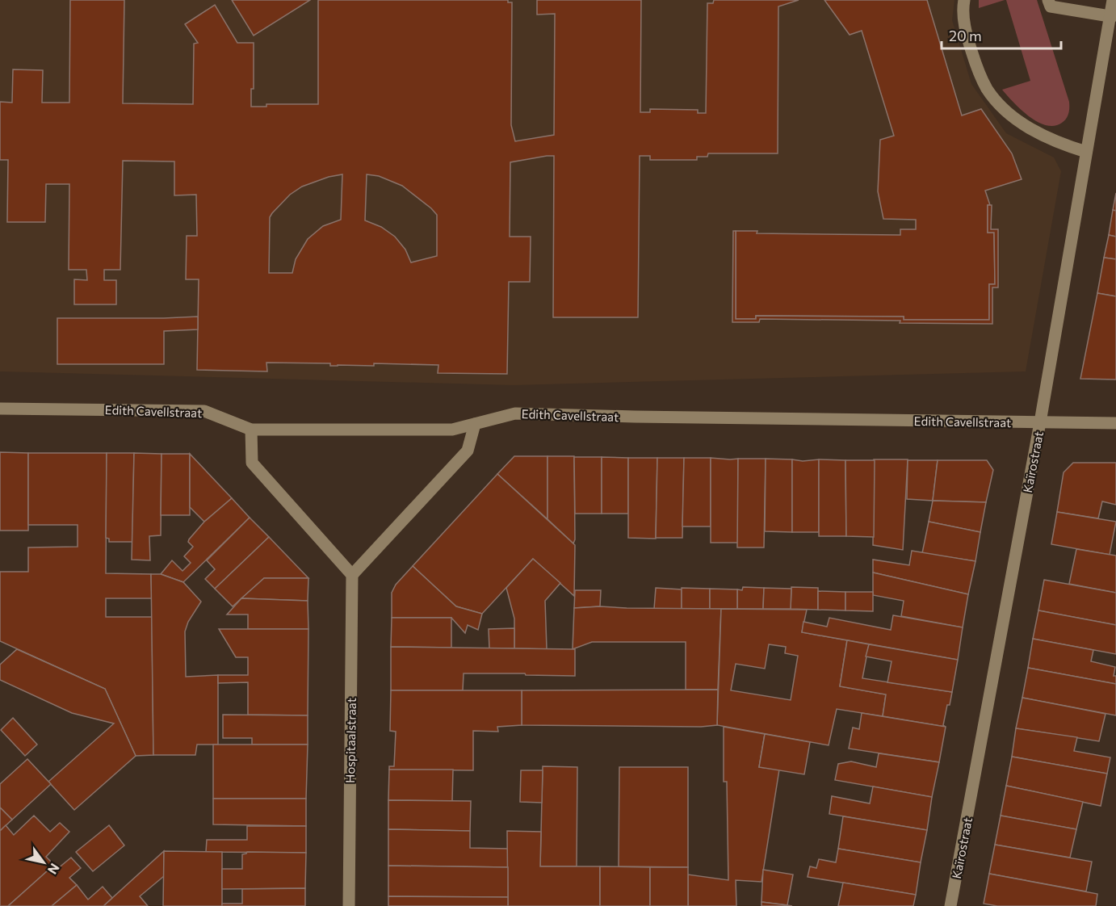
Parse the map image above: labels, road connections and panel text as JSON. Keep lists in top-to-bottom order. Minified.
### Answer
{"streets":{"street":["Edith Cavellstraat","Kaïrostraat","Hospitaalstraat"]},"crossings":[["Edith Cavellstraat","Kaïrostraat"]],"scale_bar":"20 m","north":"bottom right"}
